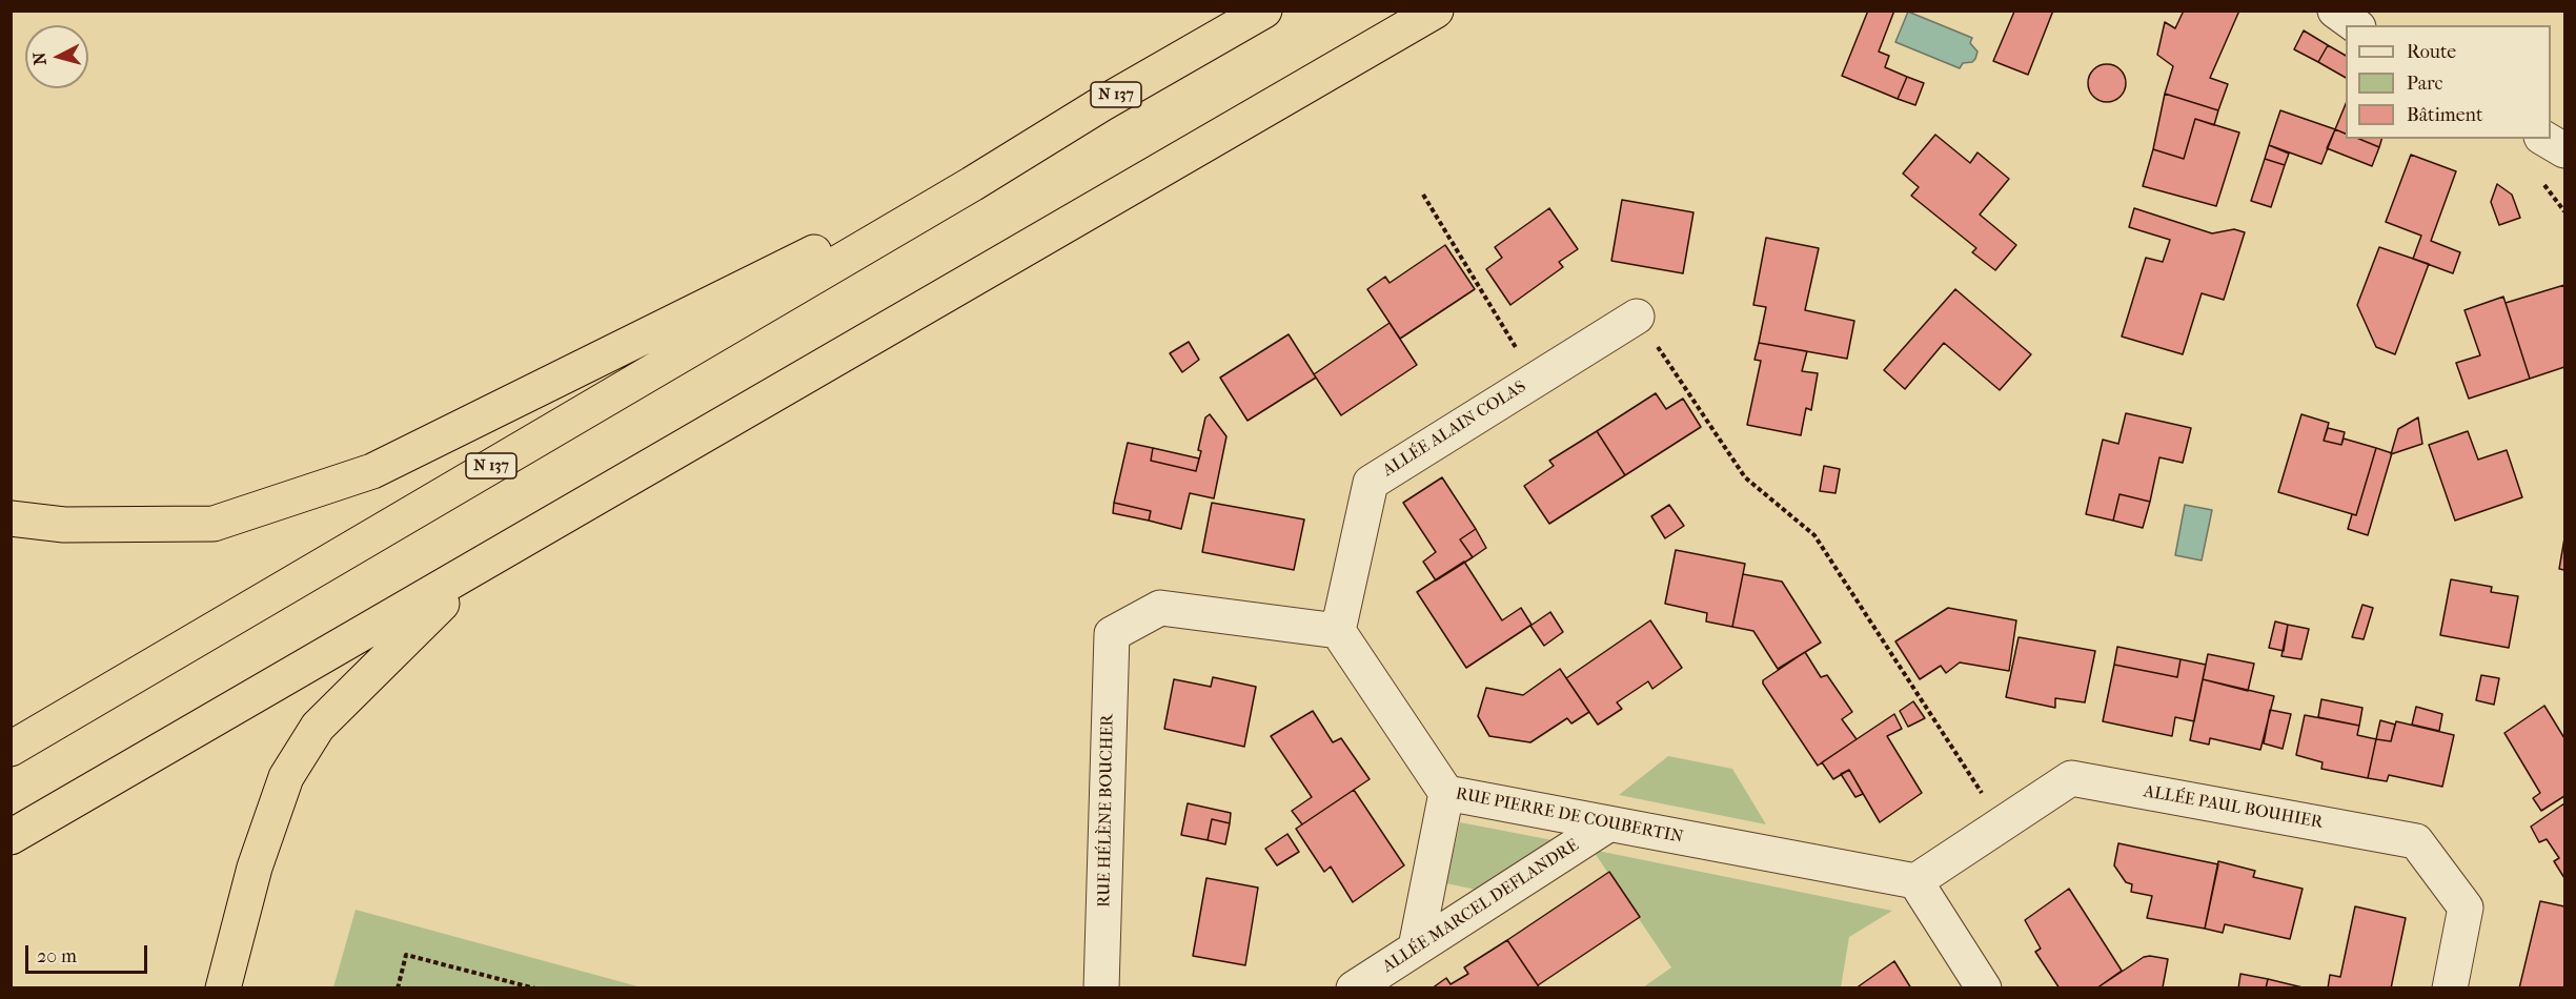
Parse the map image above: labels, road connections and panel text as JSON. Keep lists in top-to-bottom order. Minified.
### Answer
{"streets":{"highway":["N 137"],"street":["ALLÉE ALAIN COLAS","ALLÉE PAUL BOUHIER","RUE HÉLÈNE BOUCHER","RUE PIERRE DE COUBERTIN","ALLÉE MARCEL DEFLANDRE"]},"crossings":[["ALLÉE ALAIN COLAS","RUE HÉLÈNE BOUCHER"],["ALLÉE ALAIN COLAS","RUE PIERRE DE COUBERTIN"],["ALLÉE PAUL BOUHIER","RUE PIERRE DE COUBERTIN"],["RUE HÉLÈNE BOUCHER","RUE PIERRE DE COUBERTIN"],["RUE PIERRE DE COUBERTIN","ALLÉE MARCEL DEFLANDRE"]],"legend":["Route","Parc","Bâtiment"],"scale_bar":"20 m","north":"left"}
